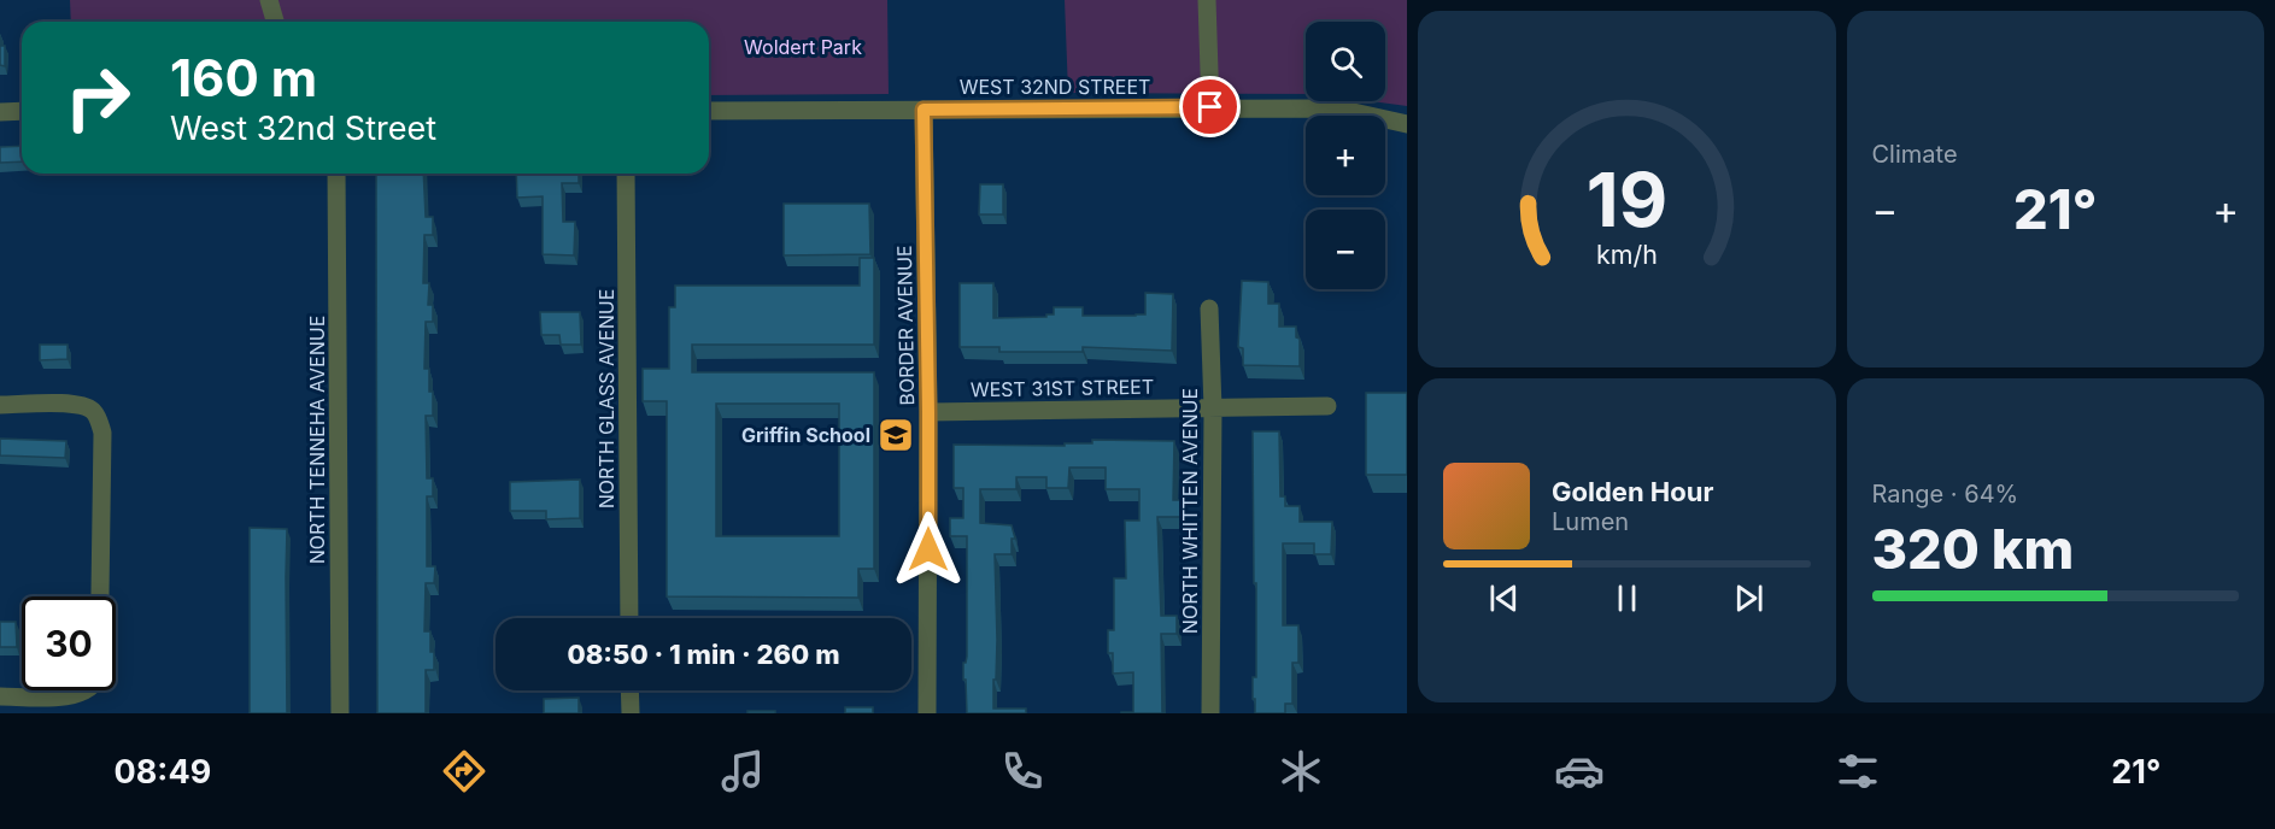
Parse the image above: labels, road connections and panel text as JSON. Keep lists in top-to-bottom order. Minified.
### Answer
{"streets":{"street":["WEST 32ND STREET","BORDER AVENUE","WEST 31ST STREET","NORTH GLASS AVENUE","NORTH TENNEHA AVENUE","NORTH WHITTEN AVENUE"]},"crossings":[["WEST 32ND STREET","BORDER AVENUE"],["BORDER AVENUE","WEST 31ST STREET"],["WEST 31ST STREET","NORTH WHITTEN AVENUE"]],"parks":["Woldert Park"],"places":{"school or university":["Griffin School"]},"page":{"tile":["Climate",["Range · 64%","320 km"]],"map_buttons":["+","−"],"turn":["160 m","West 32nd Street"],"heat":["−","21°","+"],"song":["Golden Hour","Lumen"],"limit":"30","trip":"08:50 · 1 min · 260 m","tabs":["08:49","21°"],"gauge":["19","km/h"]}}
